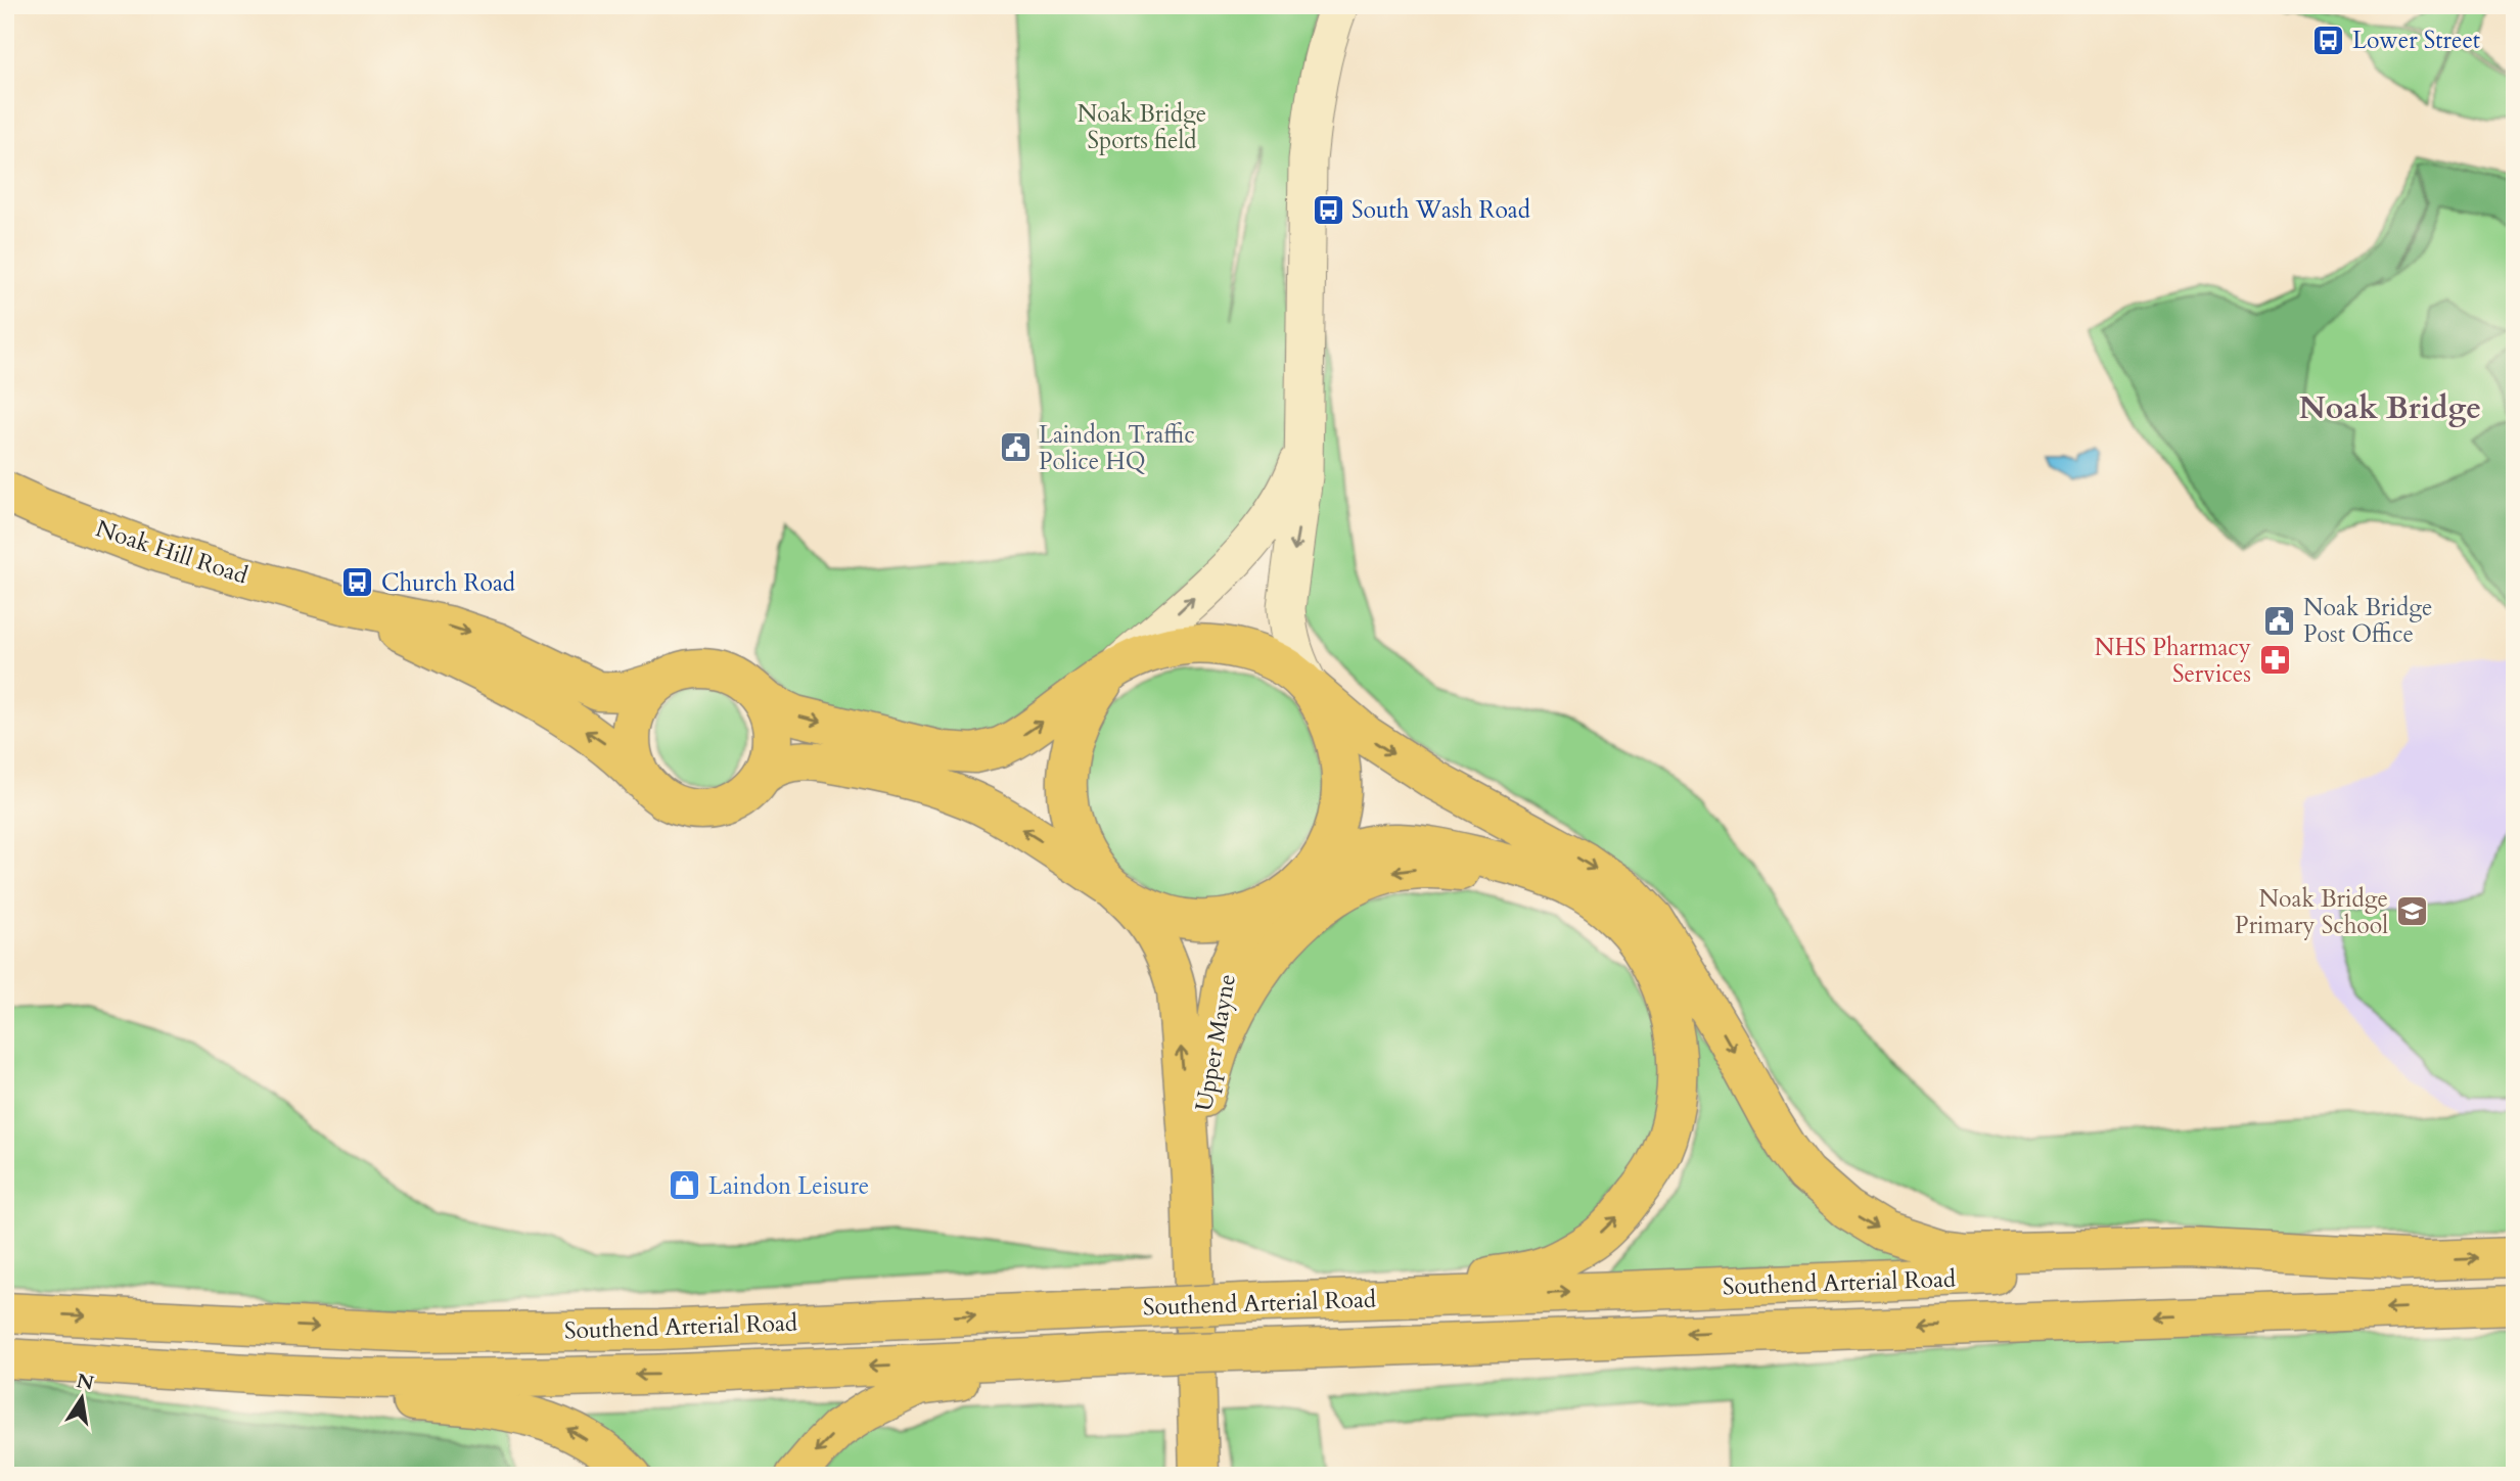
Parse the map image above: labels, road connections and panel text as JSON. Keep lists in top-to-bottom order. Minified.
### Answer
{"streets":{"main road":["Noak Hill Road","Upper Mayne","Southend Arterial Road"]},"districts":["Noak Bridge"],"parks":["Noak Bridge Sports field"],"places":{"bus stop":["Lower Street","South Wash Road","Church Road"],"public building":["Laindon Traffic Police HQ","Noak Bridge Post Office"],"pharmacy":["NHS Pharmacy Services"],"school or university":["Noak Bridge Primary School"],"shop":["Laindon Leisure"]},"north":"top"}
